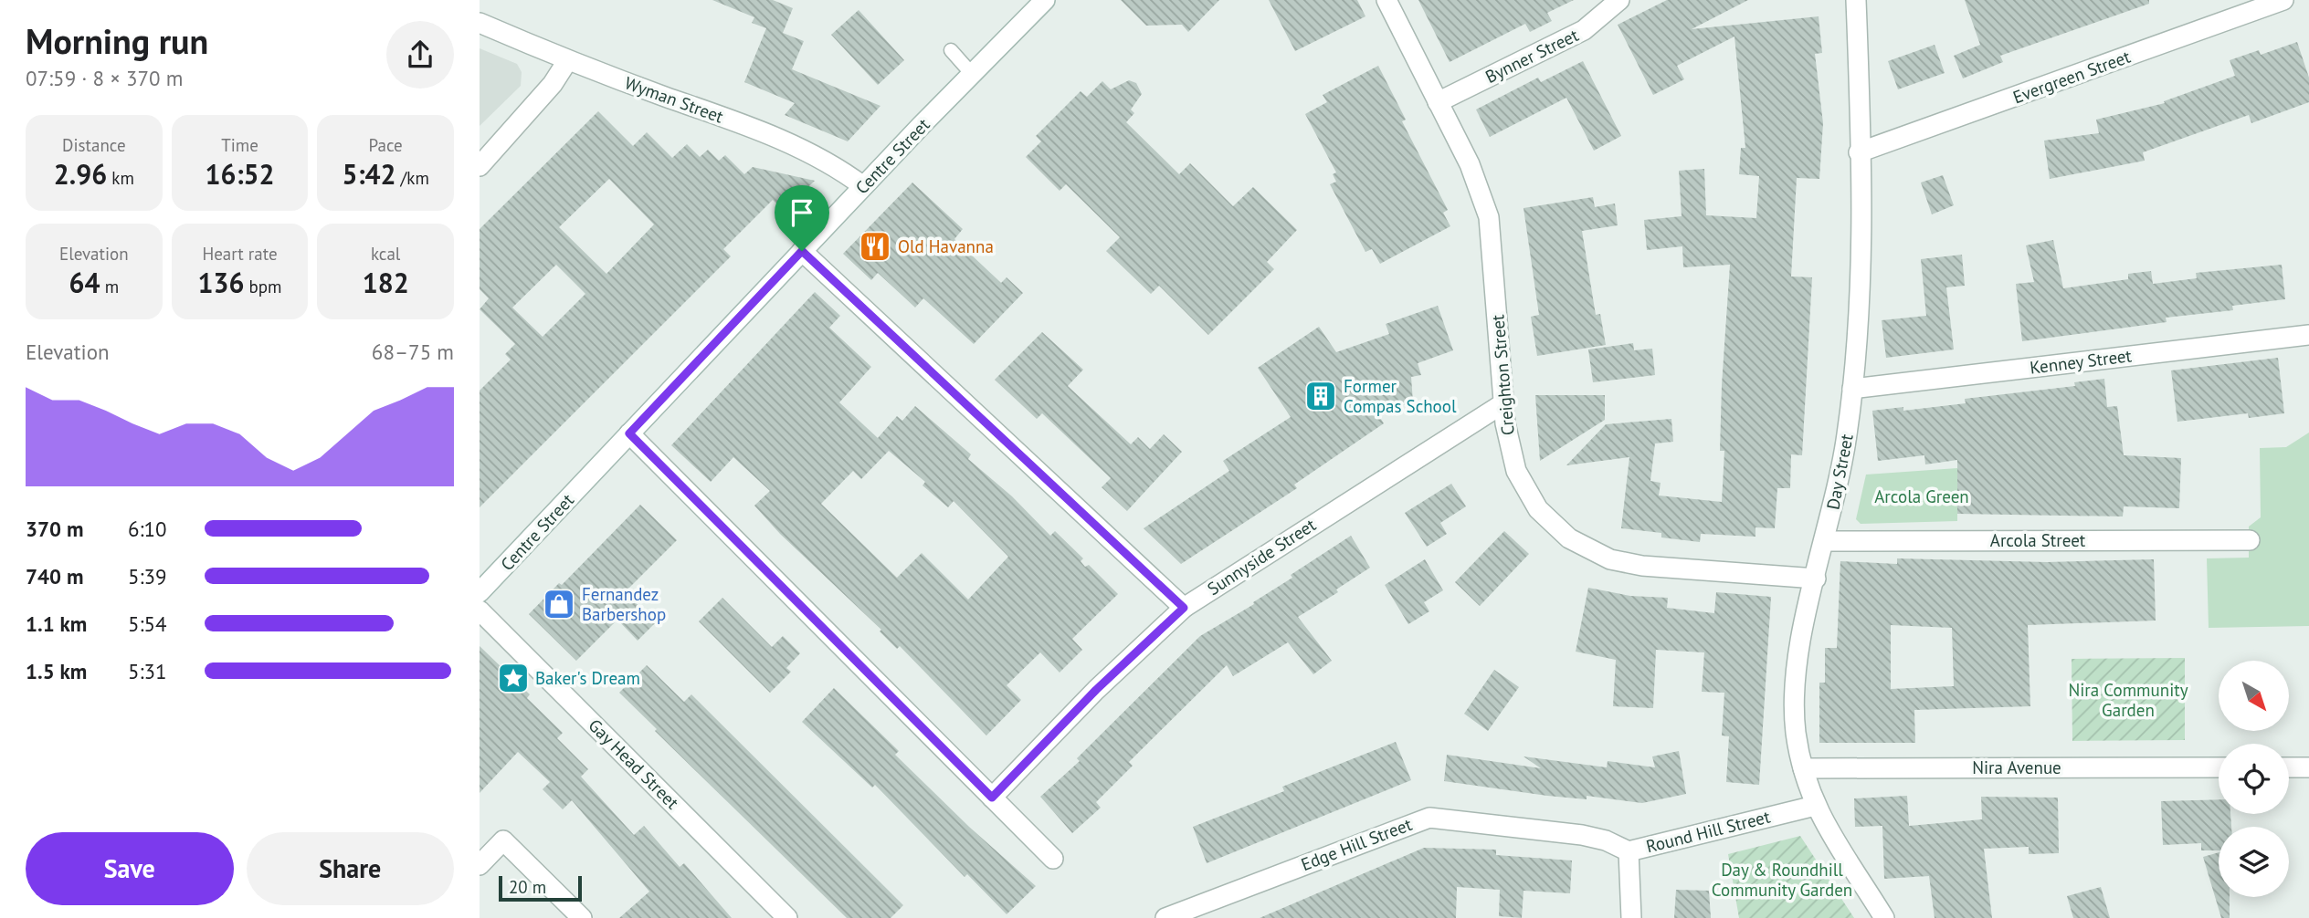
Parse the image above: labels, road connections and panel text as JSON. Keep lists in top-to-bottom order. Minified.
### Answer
{"streets":{"street":["Bynner Street","Evergreen Street","Wyman Street","Centre Street","Kenney Street","Creighton Street","Day Street","Arcola Street","Sunnyside Street","Gay Head Street","Nira Avenue","Round Hill Street","Edge Hill Street"]},"crossings":[["Bynner Street","Creighton Street"],["Evergreen Street","Day Street"],["Wyman Street","Centre Street"],["Kenney Street","Day Street"],["Creighton Street","Day Street"],["Creighton Street","Sunnyside Street"],["Day Street","Arcola Street"],["Day Street","Nira Avenue"],["Day Street","Round Hill Street"],["Round Hill Street","Edge Hill Street"]],"parks":["Arcola Green","Nira Community Garden","Day & Roundhill Community Garden"],"places":{"restaurant":["Old Havanna"],"building":["Former Compas School"],"shop":["Fernandez Barbershop"],"place":["Baker's Dream"]},"scale_bar":"20 m","north":"bottom right","page":{"heading":["Morning run","07:59 · 8 × 370 m"],"stats":[["Distance","2.96 km"],["Time","16:52"],["Pace","5:42 /km"],["Elevation","64 m"],["Heart rate","136 bpm"],["kcal","182"]],"chart":["Elevation","68–75 m"],"list":[{"name":"370 m","note":"6:10"},{"name":"740 m","note":"5:39"},{"name":"1.1 km","note":"5:54"},{"name":"1.5 km","note":"5:31"}],"buttons":["Save","Share"],"scale":"20 m"}}
